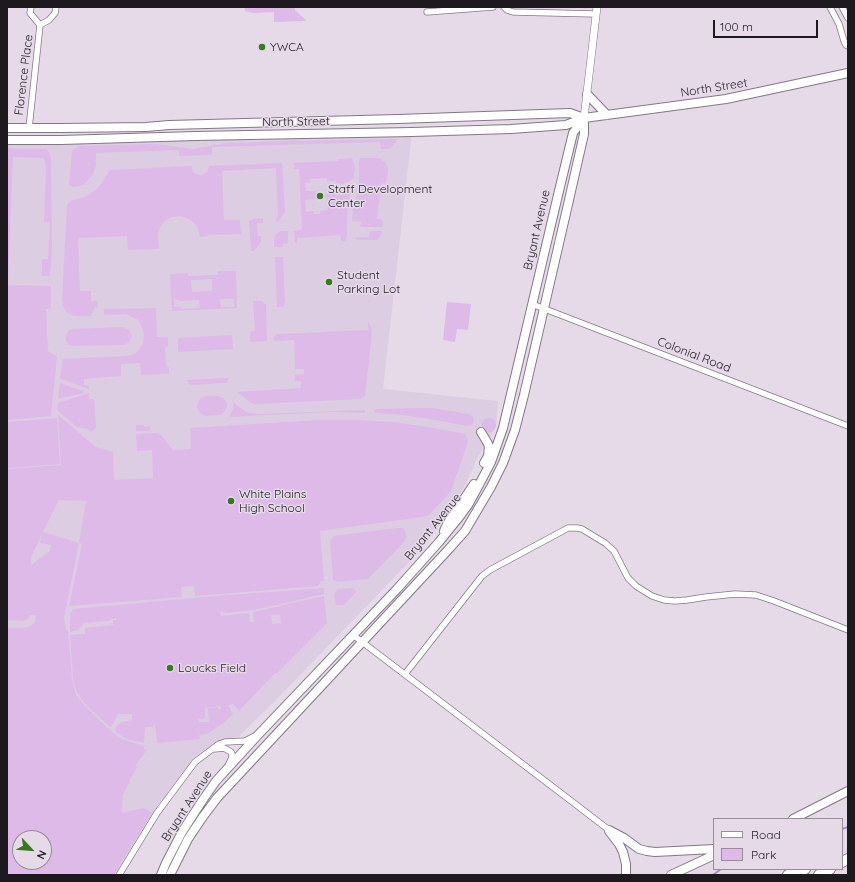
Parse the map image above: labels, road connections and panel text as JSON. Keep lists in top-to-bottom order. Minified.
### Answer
{"streets":{"main road":["North Street","Bryant Avenue"],"street":["Florence Place","Colonial Road"]},"crossings":[["Florence Place","North Street"],["North Street","Bryant Avenue"],["Bryant Avenue","Colonial Road"]],"places":["YWCA","Staff Development Center","Student Parking Lot","White Plains High School","Loucks Field"],"legend":["Road","Park"],"scale_bar":"100 m","north":"bottom right"}
